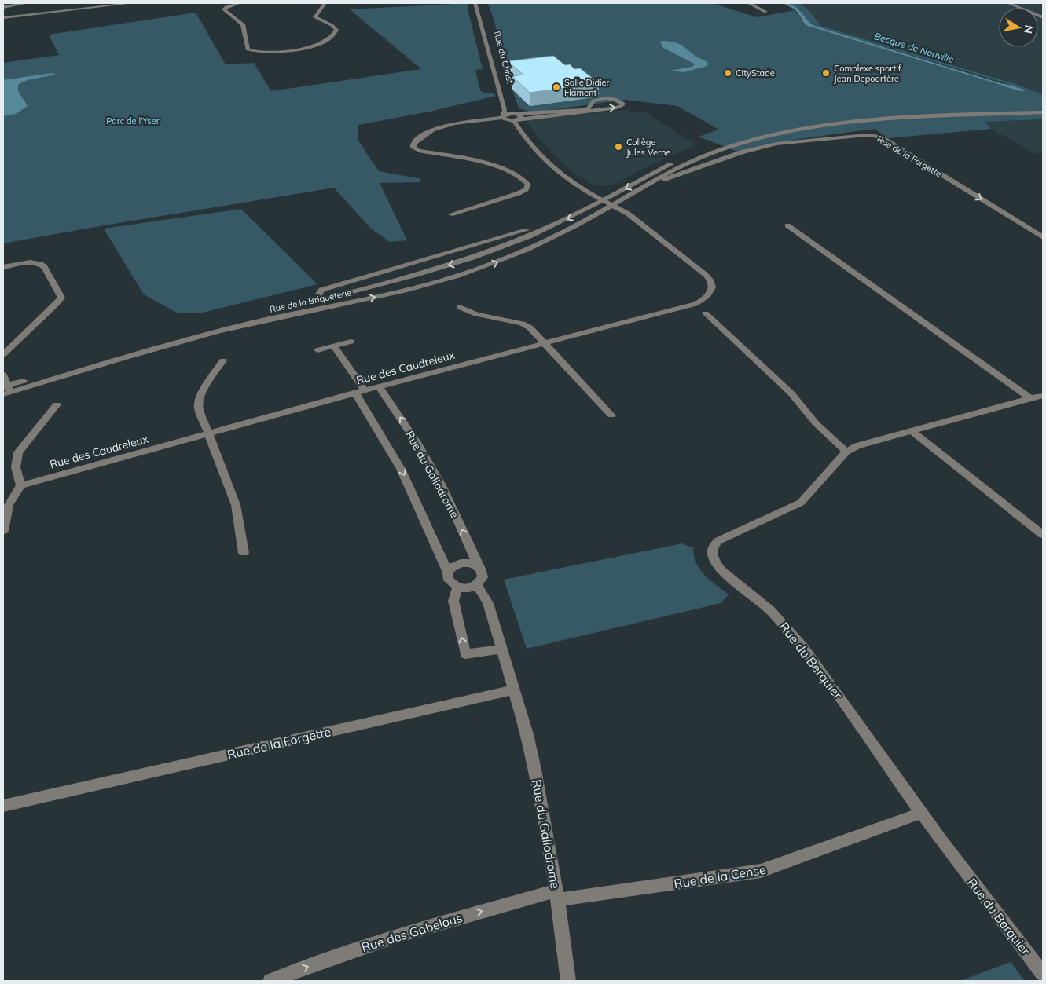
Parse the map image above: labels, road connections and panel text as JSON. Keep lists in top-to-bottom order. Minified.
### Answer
{"streets":{"street":["Rue du Christ","Rue de la Forgette","Rue de la Briqueterie","Rue des Caudreleux","Rue du Gallodrome","Rue du Berquier","Rue de la Cense","Rue des Gabelous"]},"crossings":[["Rue du Christ","Rue de la Briqueterie"],["Rue du Christ","Rue des Caudreleux"],["Rue de la Forgette","Rue de la Briqueterie"],["Rue de la Forgette","Rue du Gallodrome"],["Rue de la Briqueterie","Rue des Caudreleux"],["Rue des Caudreleux","Rue du Gallodrome"],["Rue du Gallodrome","Rue de la Cense"],["Rue du Gallodrome","Rue des Gabelous"],["Rue du Berquier","Rue de la Cense"],["Rue de la Cense","Rue des Gabelous"]],"one_way":["Rue de la Forgette","Rue des Gabelous"],"water":["Becque de Neuville"],"parks":["Parc de l'Yser"],"places":["CityStade","Complexe sportif Jean Depoortère","Salle Didier Flament","Collège Jules Verne"],"north":"right"}
